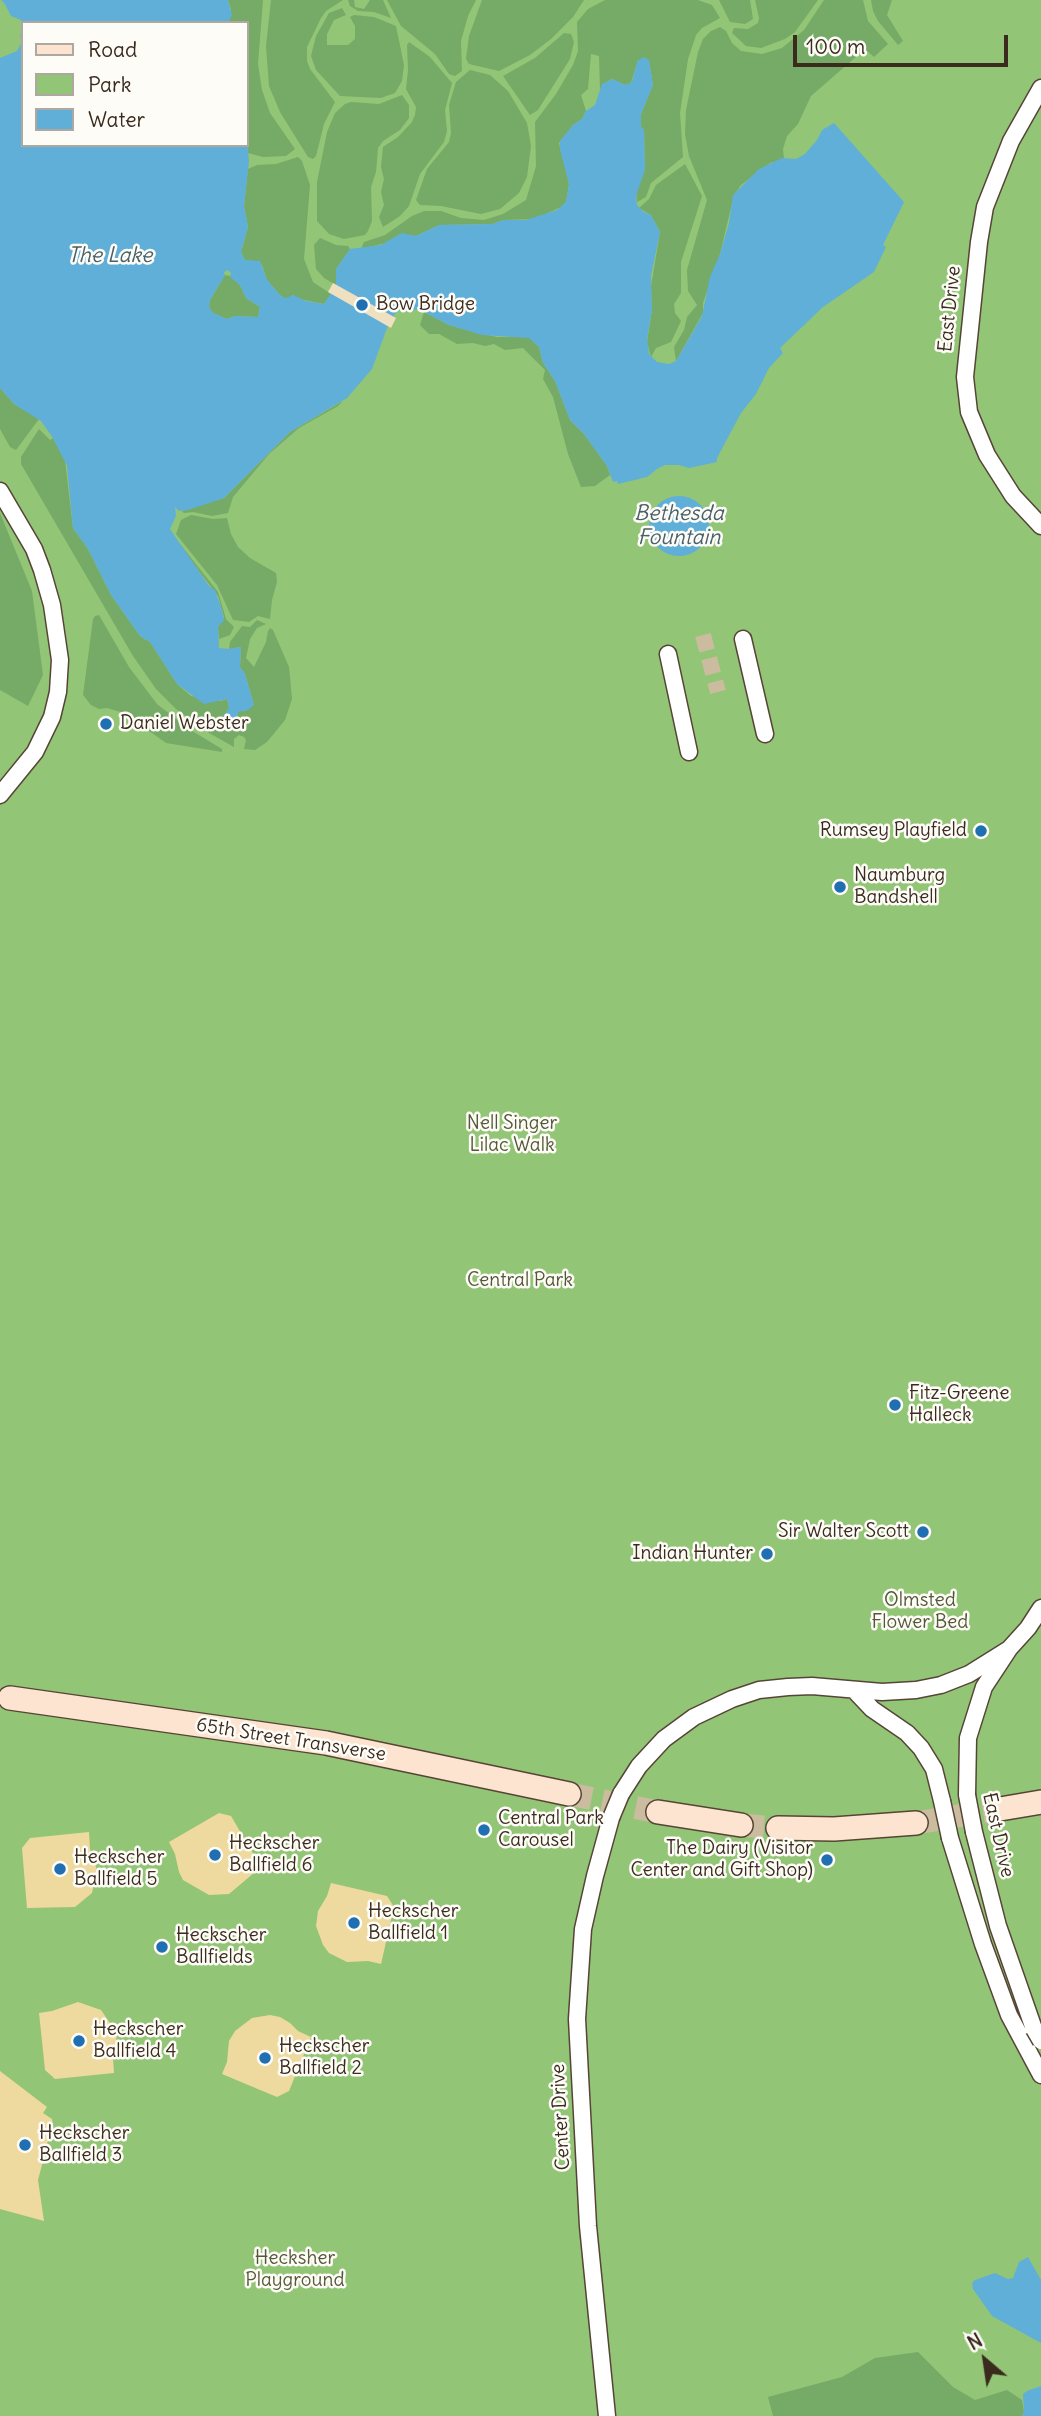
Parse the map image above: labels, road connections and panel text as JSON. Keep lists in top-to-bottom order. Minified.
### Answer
{"streets":{"main road":["65th Street Transverse"],"street":["East Drive","Center Drive"]},"water":["The Lake","Bethesda Fountain"],"parks":["Nell Singer Lilac Walk","Central Park","Olmsted Flower Bed","Hecksher Playground"],"places":["Bow Bridge","Daniel Webster","Rumsey Playfield","Naumburg Bandshell","Fitz-Greene Halleck","Sir Walter Scott","Indian Hunter","Central Park Carousel","Heckscher Ballfield 6","The Dairy (Visitor Center and Gift Shop)","Heckscher Ballfield 5","Heckscher Ballfield 1","Heckscher Ballfields","Heckscher Ballfield 4","Heckscher Ballfield 2","Heckscher Ballfield 3"],"legend":["Road","Park","Water"],"scale_bar":"100 m","north":"top left"}
